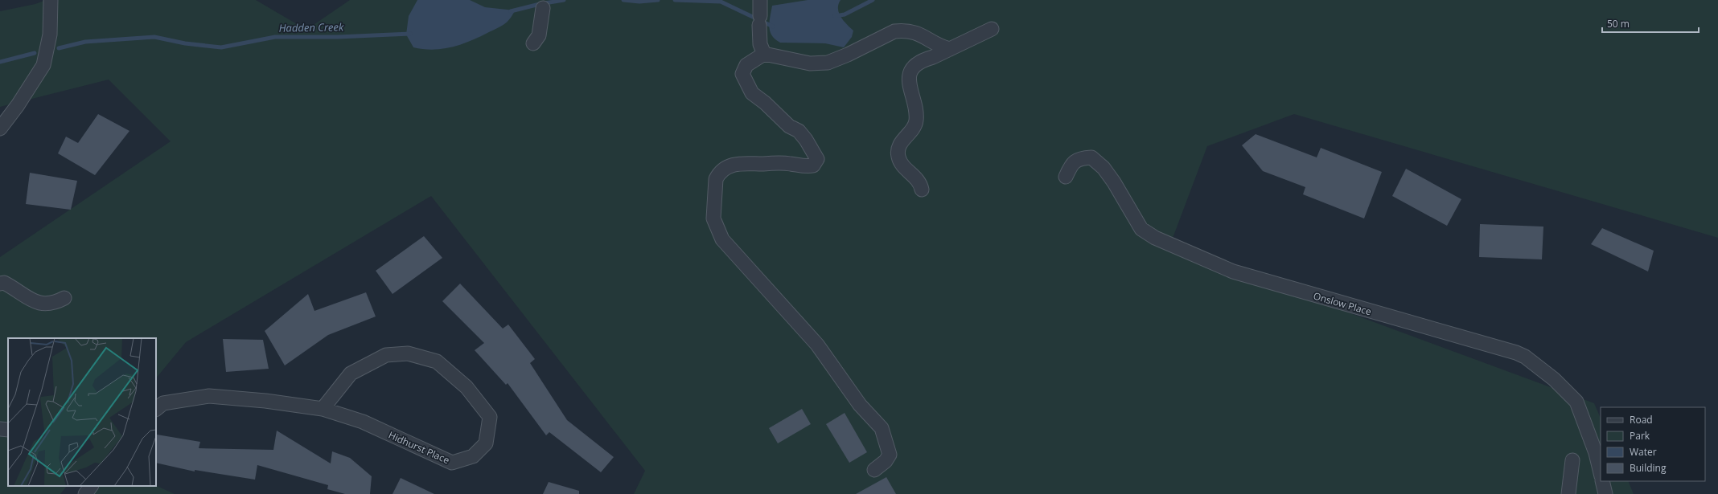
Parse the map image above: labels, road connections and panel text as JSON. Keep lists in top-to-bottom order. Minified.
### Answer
{"streets":{"street":["Onslow Place","Hidhurst Place"]},"water":["Hadden Creek"],"legend":["Road","Park","Water","Building"],"scale_bar":"50 m"}
